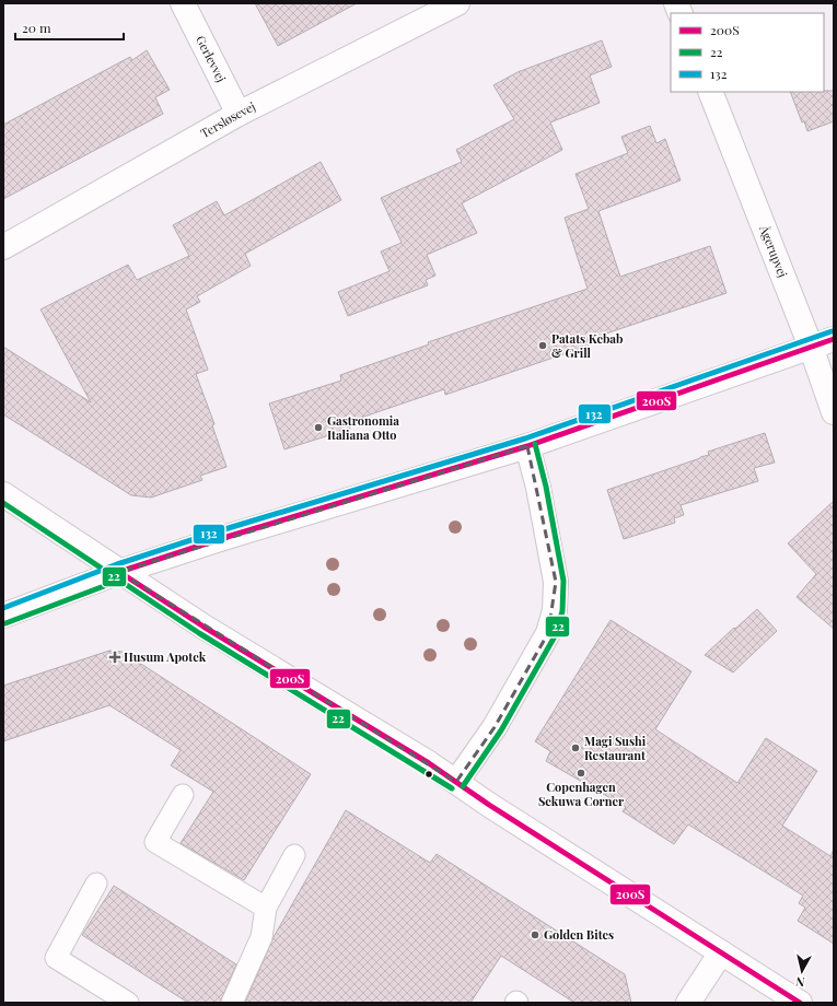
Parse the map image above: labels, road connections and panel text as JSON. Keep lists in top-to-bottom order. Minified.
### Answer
{"streets":{"street":["Gerlevvej","Tersløsevej","Ågerupvej"]},"crossings":[["Gerlevvej","Tersløsevej"]],"places":{"other":["Patats Kebab & Grill","Gastronomia Italiana Otto","Magi Sushi Restaurant","Copenhagen Sekuwa Corner","Golden Bites"],"health":["Husum Apotek"]},"lines":["transit line 132","transit line 200S","transit line 22"],"legend":["200S","22","132"],"scale_bar":"20 m","north":"bottom"}
